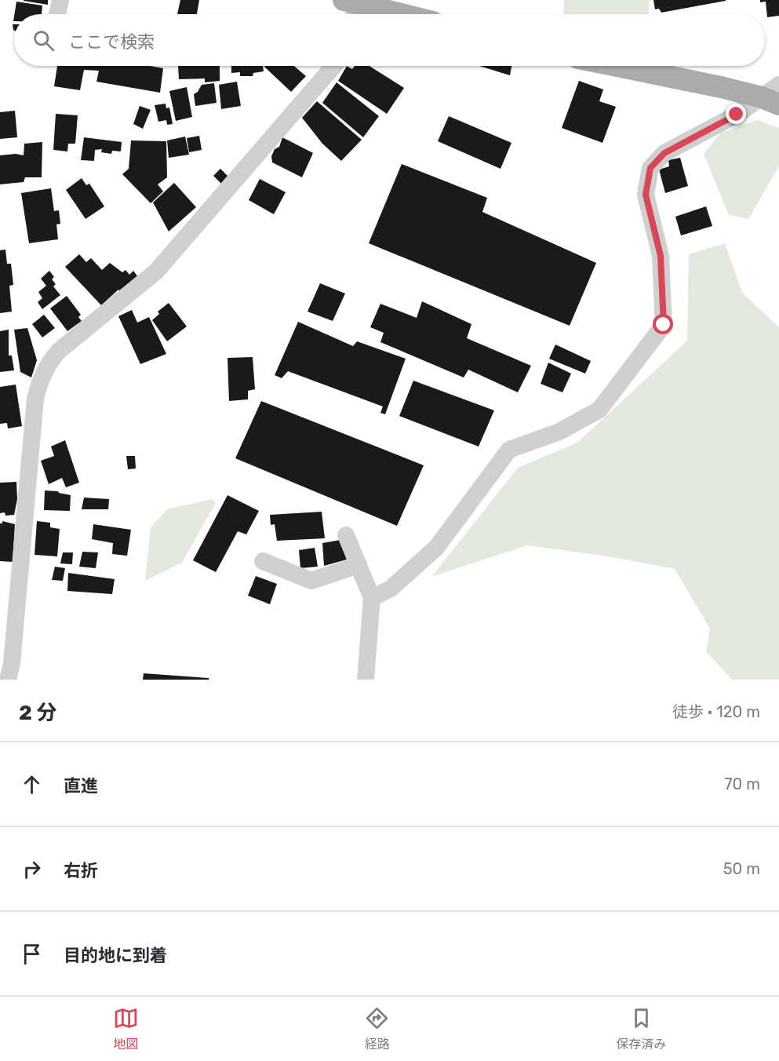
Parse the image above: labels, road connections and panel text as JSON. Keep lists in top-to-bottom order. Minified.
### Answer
{"page":{"search":"ここで検索","heading":["2 分","徒歩 · 120 m"],"list":[["直進","70 m"],["右折","50 m"],"目的地に到着"],"nav":["地図","経路","保存済み"]}}
